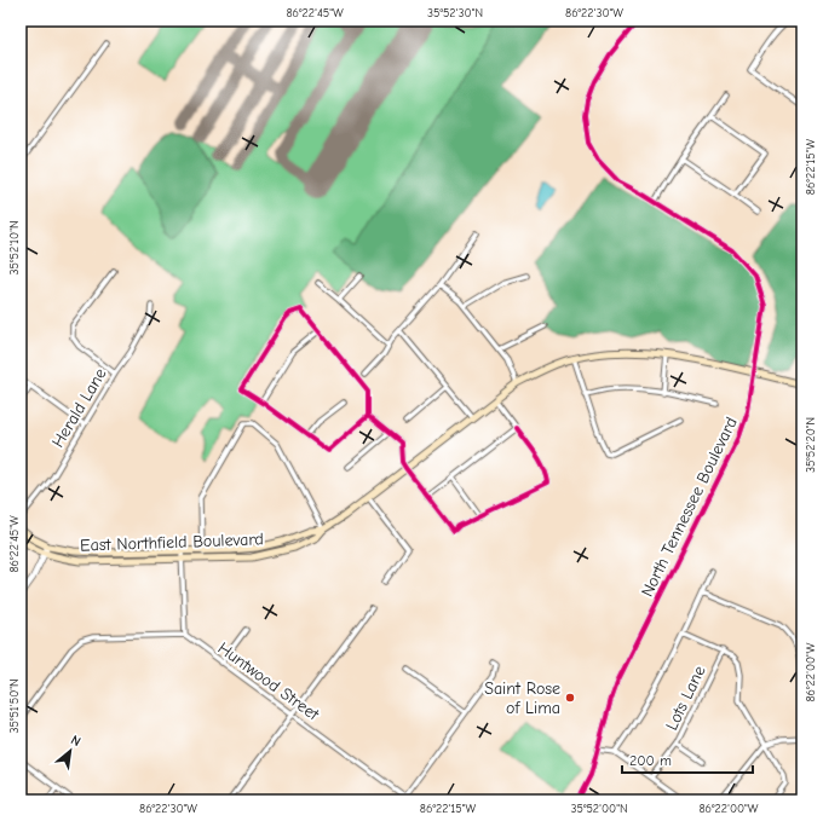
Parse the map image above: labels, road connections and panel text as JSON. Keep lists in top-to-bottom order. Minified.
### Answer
{"streets":{"main road":["East Northfield Boulevard"],"street":["Herald Lane","North Tennessee Boulevard","Huntwood Street","Lots Lane"]},"crossings":[["North Tennessee Boulevard","East Northfield Boulevard"]],"places":["Saint Rose of Lima"],"scale_bar":"200 m","north":"top right","coordinates":["86°22'45\"W","35°52'30\"N","86°22'30\"W","86°22'15\"W","35°52'10\"N","35°52'20\"N","86°22'00\"W","35°51'50\"N","35°52'00\"N"]}
